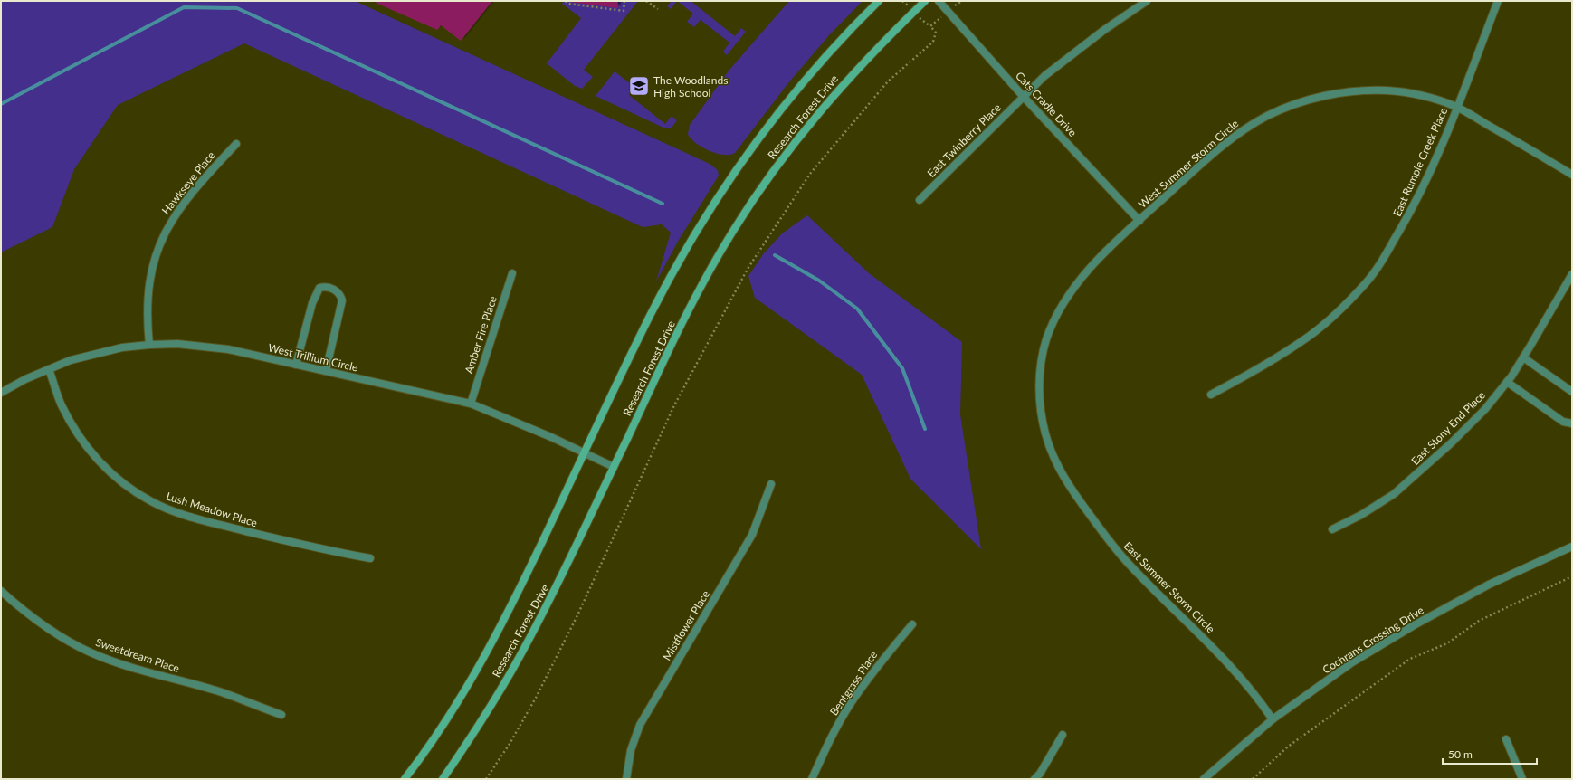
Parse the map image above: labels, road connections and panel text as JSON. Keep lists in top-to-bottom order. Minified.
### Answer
{"streets":{"main road":["Research Forest Drive"],"street":["Cats Cradle Drive","East Twinberry Place","East Rumple Creek Place","West Summer Storm Circle","Hawkseye Place","Amber Fire Place","West Trillium Circle","East Stony End Place","Lush Meadow Place","East Summer Storm Circle","Mistflower Place","Cochrans Crossing Drive","Sweetdream Place","Bentgrass Place"]},"crossings":[["Cats Cradle Drive","East Twinberry Place"],["Cats Cradle Drive","West Summer Storm Circle"],["Cats Cradle Drive","East Summer Storm Circle"],["Research Forest Drive","West Trillium Circle"],["East Rumple Creek Place","West Summer Storm Circle"],["West Summer Storm Circle","East Summer Storm Circle"],["Hawkseye Place","West Trillium Circle"],["Amber Fire Place","West Trillium Circle"],["West Trillium Circle","Lush Meadow Place"],["East Summer Storm Circle","Cochrans Crossing Drive"]],"places":{"school or university":["The Woodlands High School"]},"scale_bar":"50 m"}
